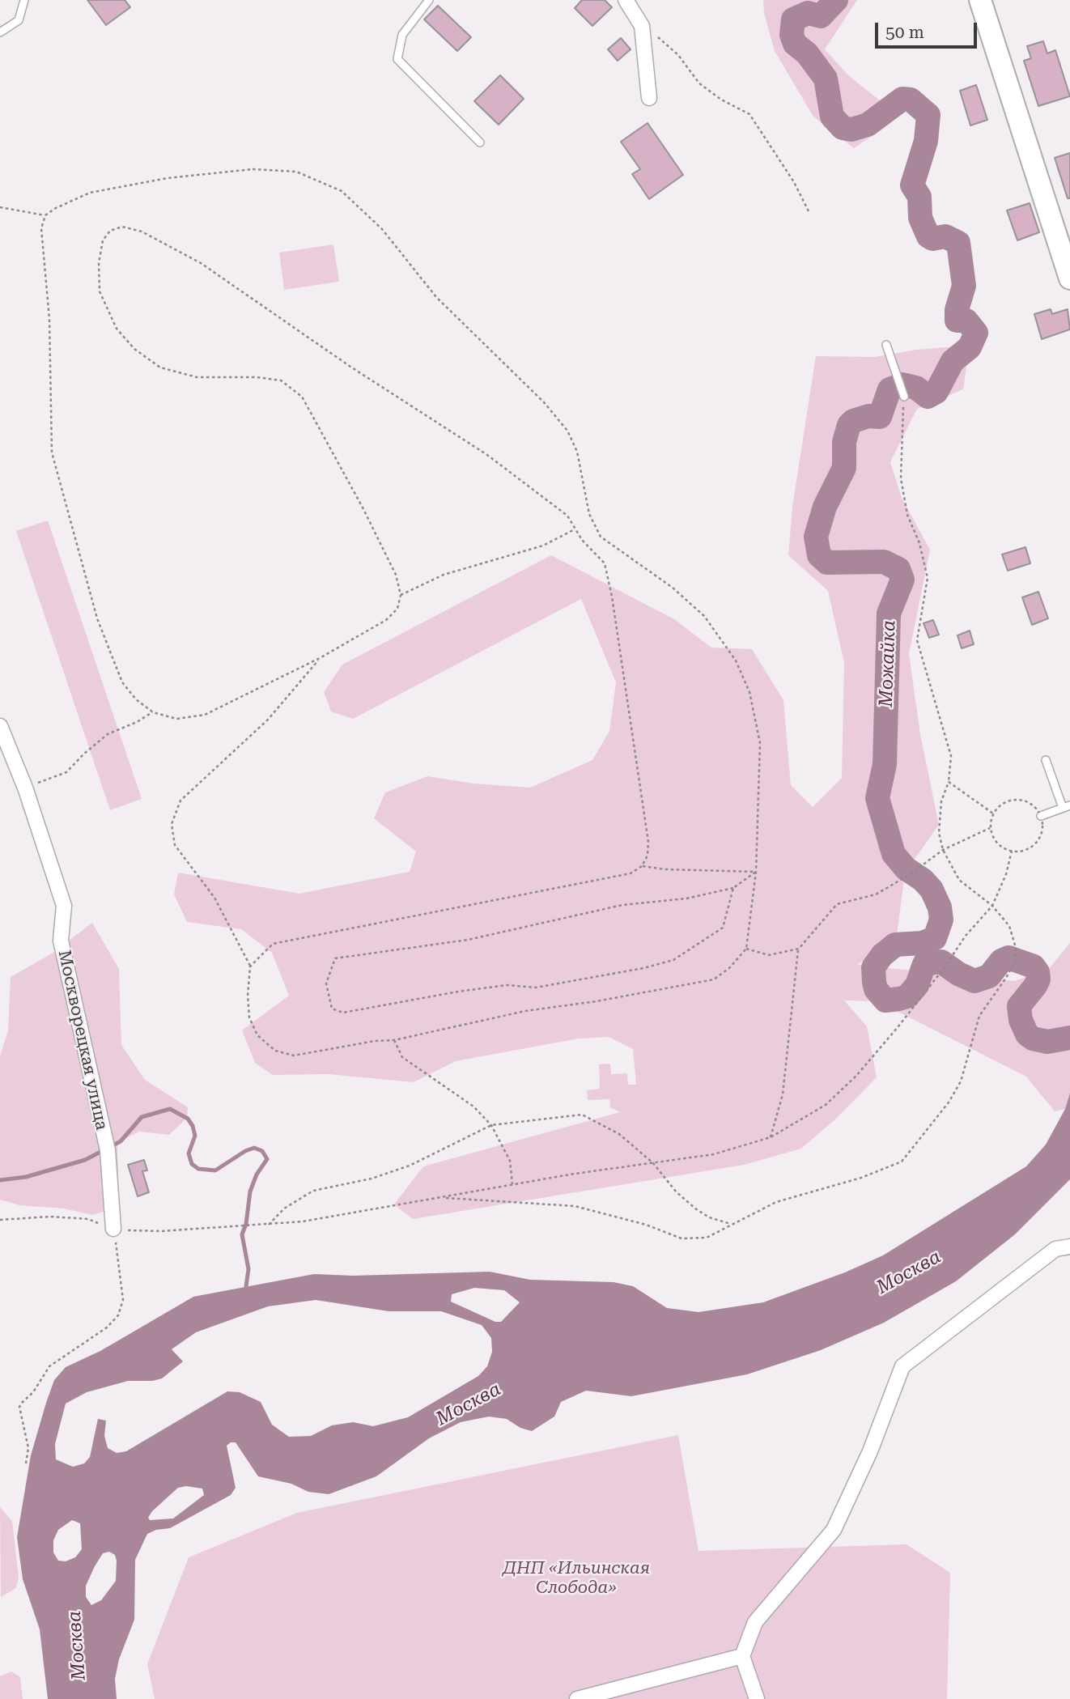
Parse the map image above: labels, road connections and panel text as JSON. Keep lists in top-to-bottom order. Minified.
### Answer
{"streets":{"street":["Москворецкая улица"]},"water":["Можайка","Москва"],"parks":["ДНП «Ильинская Слобода»"],"scale_bar":"50 m"}
